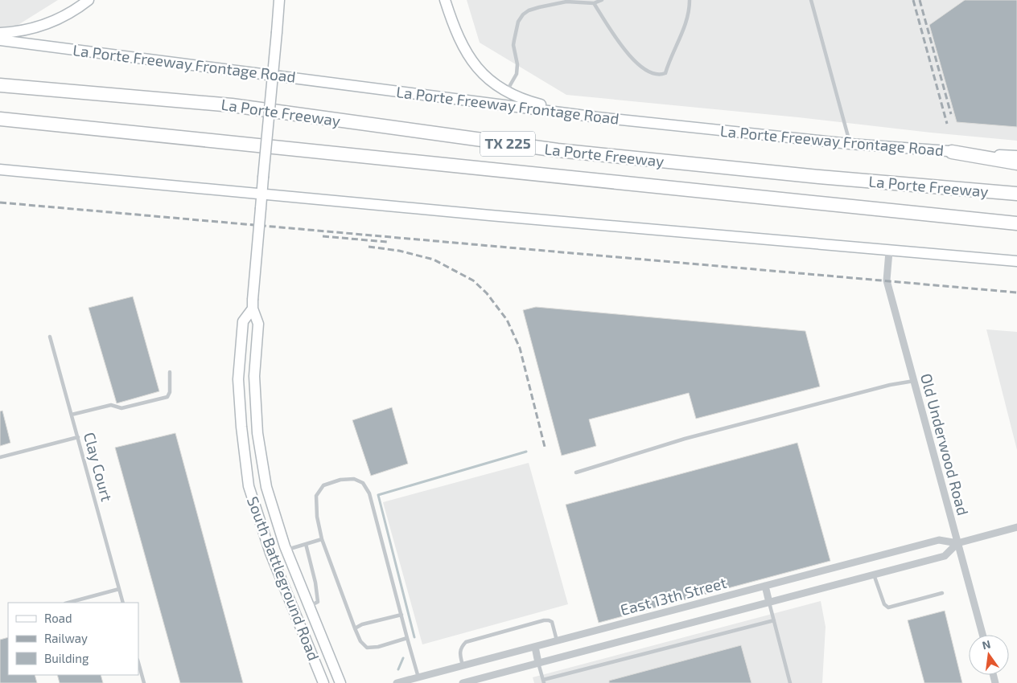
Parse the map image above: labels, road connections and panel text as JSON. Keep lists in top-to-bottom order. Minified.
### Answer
{"streets":{"highway":["La Porte Freeway","TX 225"],"main road":["La Porte Freeway Frontage Road","South Battleground Road"],"street":["Old Underwood Road","East 13th Street"],"lane":["Clay Court"]},"crossings":[["Old Underwood Road","East 13th Street"]],"legend":["Road","Railway","Building"],"north":"top"}
